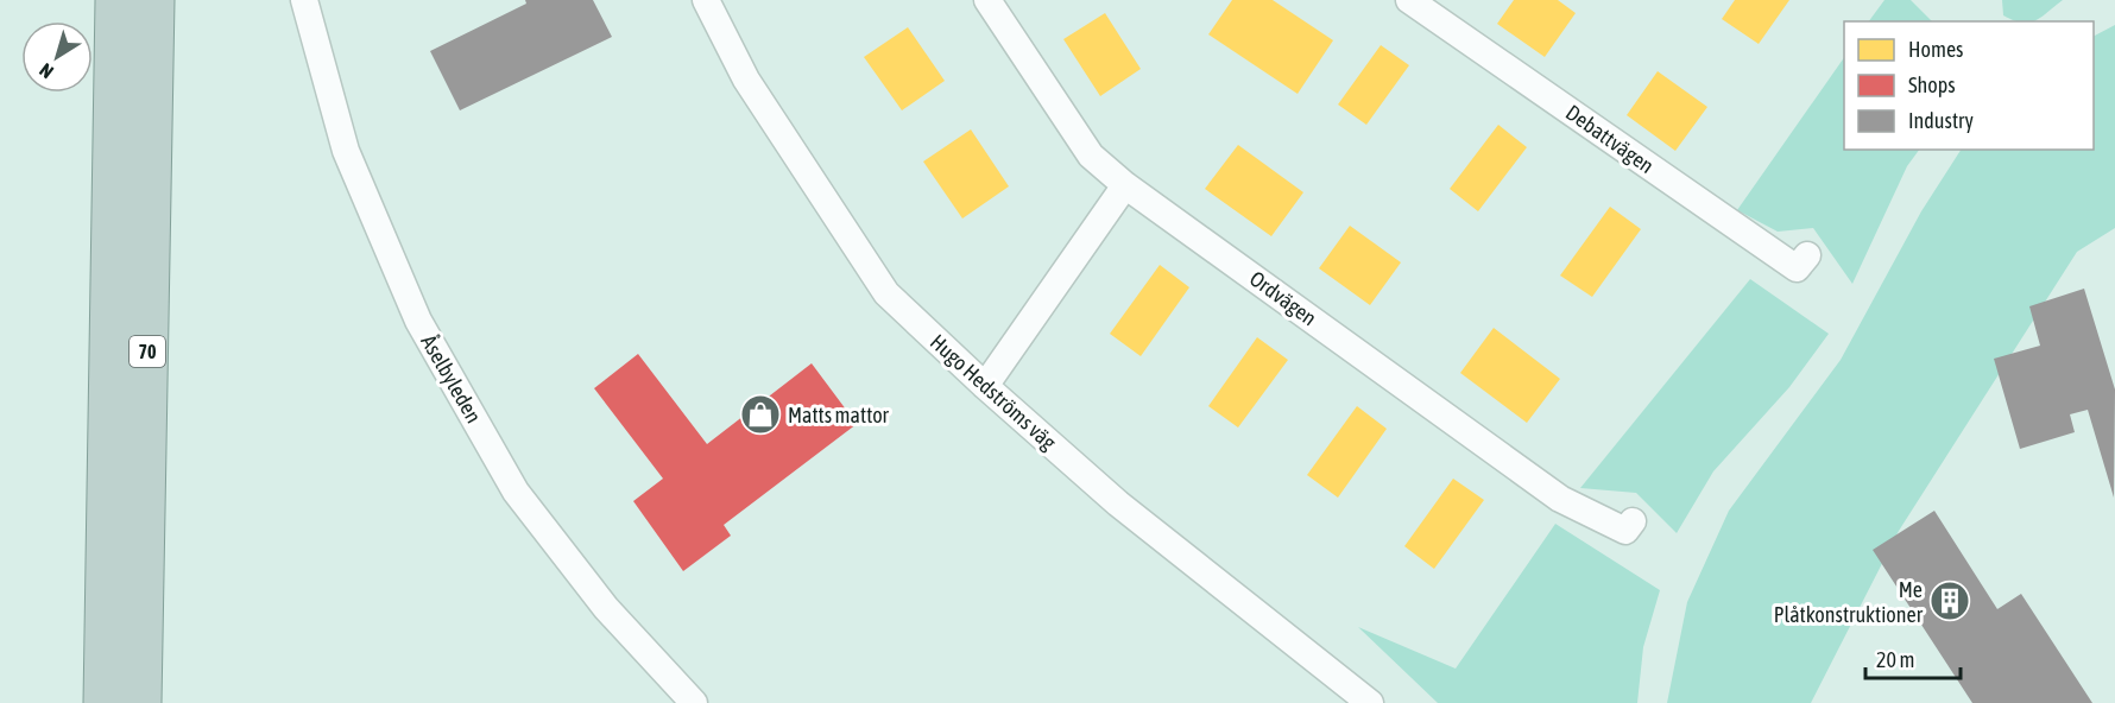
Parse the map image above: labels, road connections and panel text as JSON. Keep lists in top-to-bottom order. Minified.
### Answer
{"streets":{"highway":["70"],"street":["Debattvägen","Ordvägen","Åselbyleden","Hugo Hedströms väg"]},"places":{"shop":["Matts mattor"],"building":["Me Plåtkonstruktioner"]},"legend":["Homes","Shops","Industry"],"scale_bar":"20 m","north":"bottom left"}
